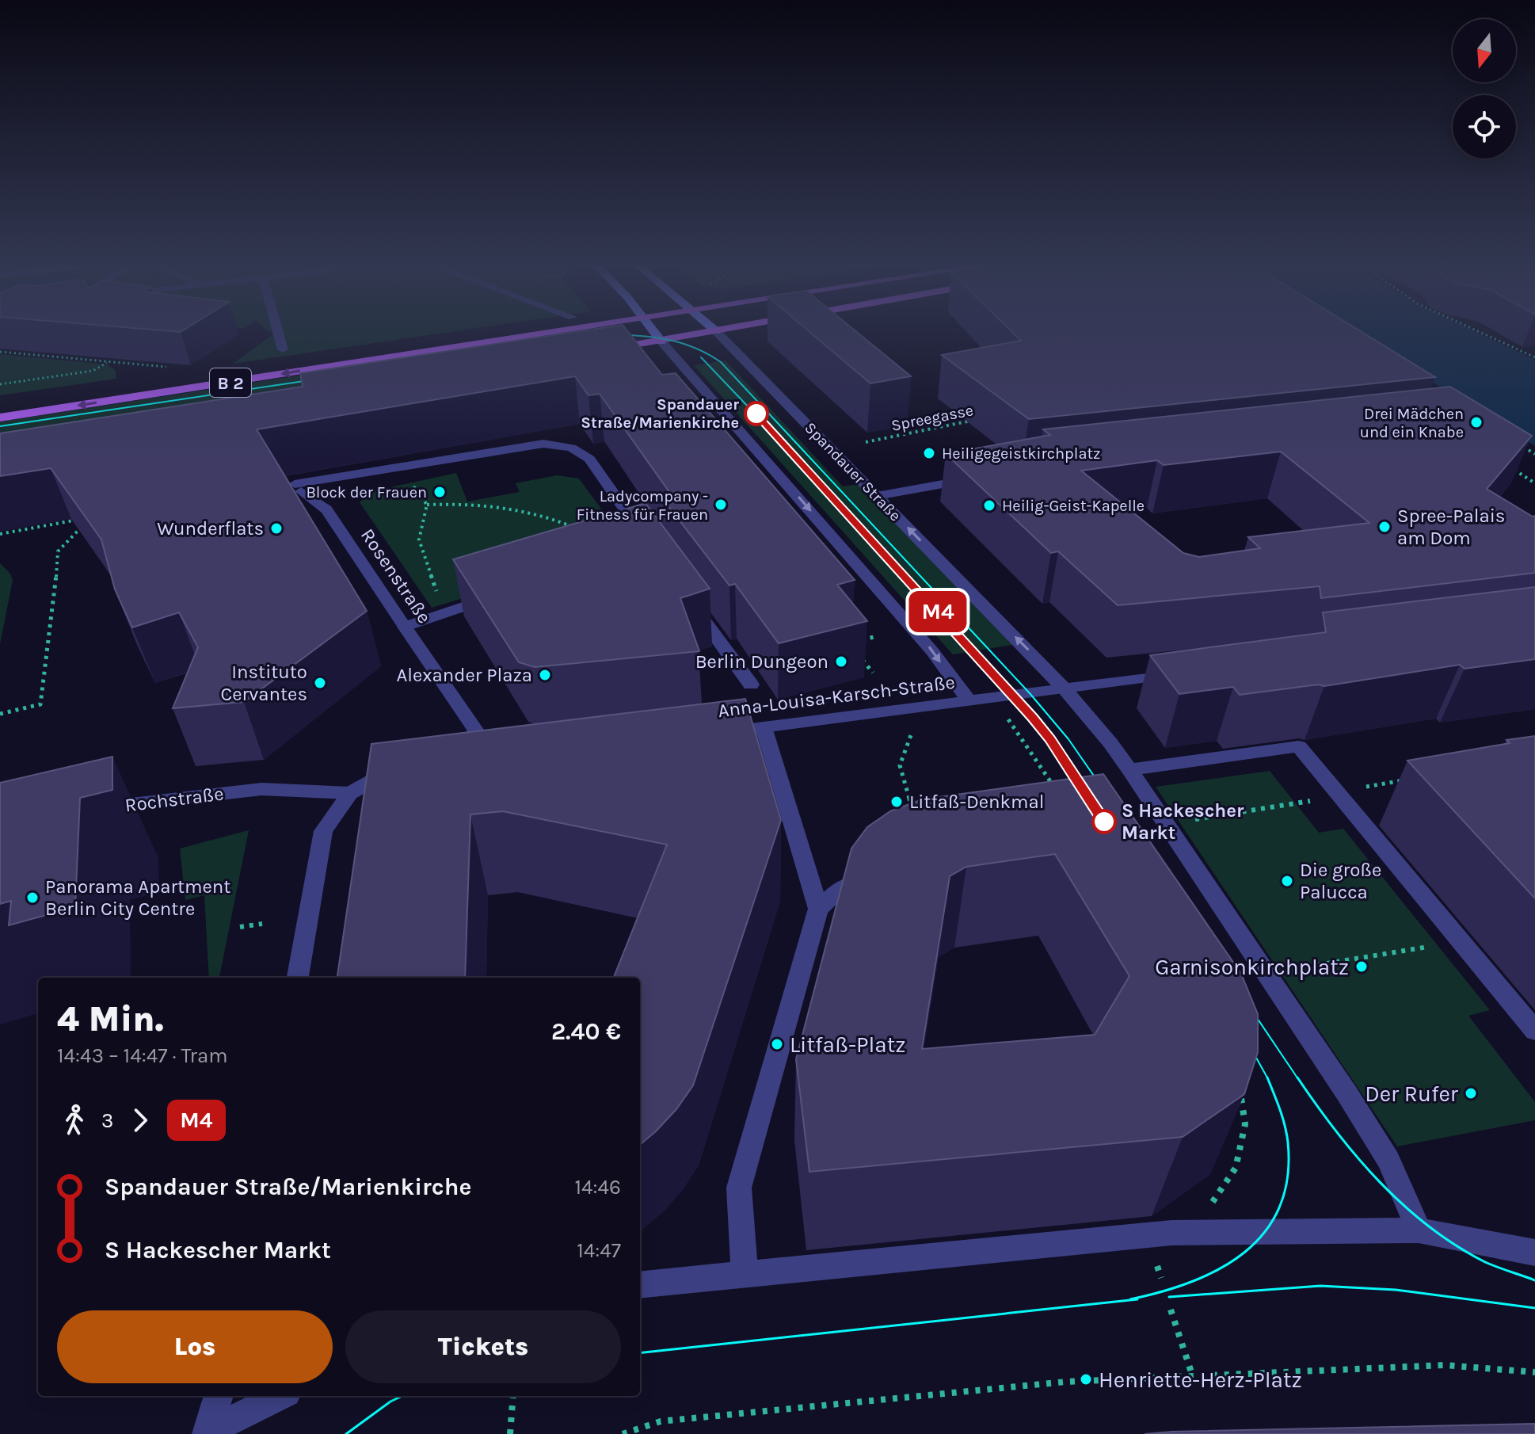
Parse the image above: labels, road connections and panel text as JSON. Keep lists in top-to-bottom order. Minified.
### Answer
{"streets":{"main road":["B 2","Spandauer Straße"],"street":["Rosenstraße","Anna-Louisa-Karsch-Straße","Rochstraße"],"path":["Spreegasse"]},"crossings":[["Spandauer Straße","Anna-Louisa-Karsch-Straße"]],"one_way":["Spandauer Straße"],"places":["Spandauer Straße/Marienkirche","Drei Mädchen und ein Knabe","Heiligegeistkirchplatz","Block der Frauen","Ladycompany - Fitness für Frauen","Heilig-Geist-Kapelle","Spree-Palais am Dom","Wunderflats","Berlin Dungeon","Alexander Plaza","Instituto Cervantes","Litfaß-Denkmal","S Hackescher Markt","Die große Palucca","Panorama Apartment Berlin City Centre","Garnisonkirchplatz","Litfaß-Platz","Der Rufer","Henriette-Herz-Platz"],"lines":["tram line M4"],"north":"bottom","page":{"on_map":"M4","heading":["4 Min.","14:43 – 14:47 · Tram","2.40 €"],"legs":["3","M4"],"list":[{"name":"Spandauer Straße/Marienkirche","value":"14:46"},{"name":"S Hackescher Markt","value":"14:47"}],"buttons":["Los","Tickets"]}}
